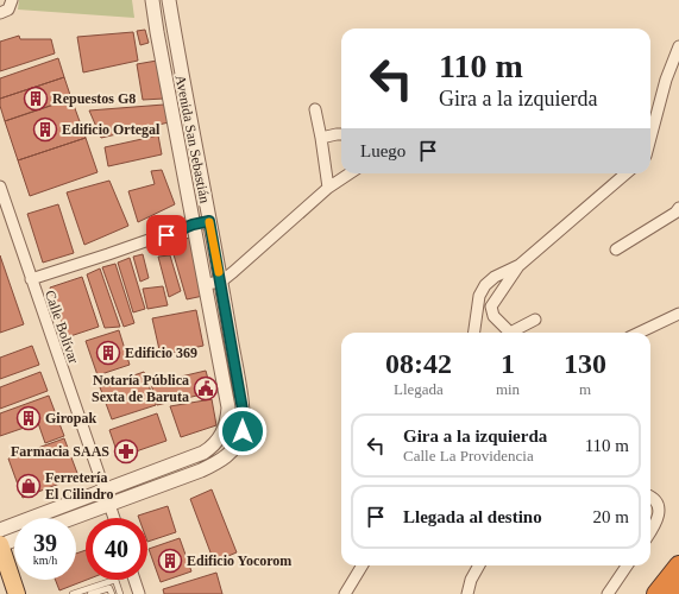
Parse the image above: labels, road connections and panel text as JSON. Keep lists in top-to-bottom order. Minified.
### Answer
{"streets":{"street":["Avenida San Sebastián","Calle Bolívar"]},"crossings":[["Avenida San Sebastián","Calle Bolívar"]],"places":{"building":["Repuestos G8","Edificio Ortegal","Edificio 369","Giropak","Edificio Yocorom"],"public building":["Notaría Pública Sexta de Baruta"],"pharmacy":["Farmacia SAAS"],"shop":["Ferretería El Cilindro"]},"page":{"turn":["110 m","Gira a la izquierda"],"then":"Luego","eta":["08:42","Llegada","1","min","130","m"],"list":[{"name":"Gira a la izquierda","note":"Calle La Providencia","value":"110 m"},{"name":"Llegada al destino","value":"20 m"}],"speed":"39 km/h","limit":"40"}}
